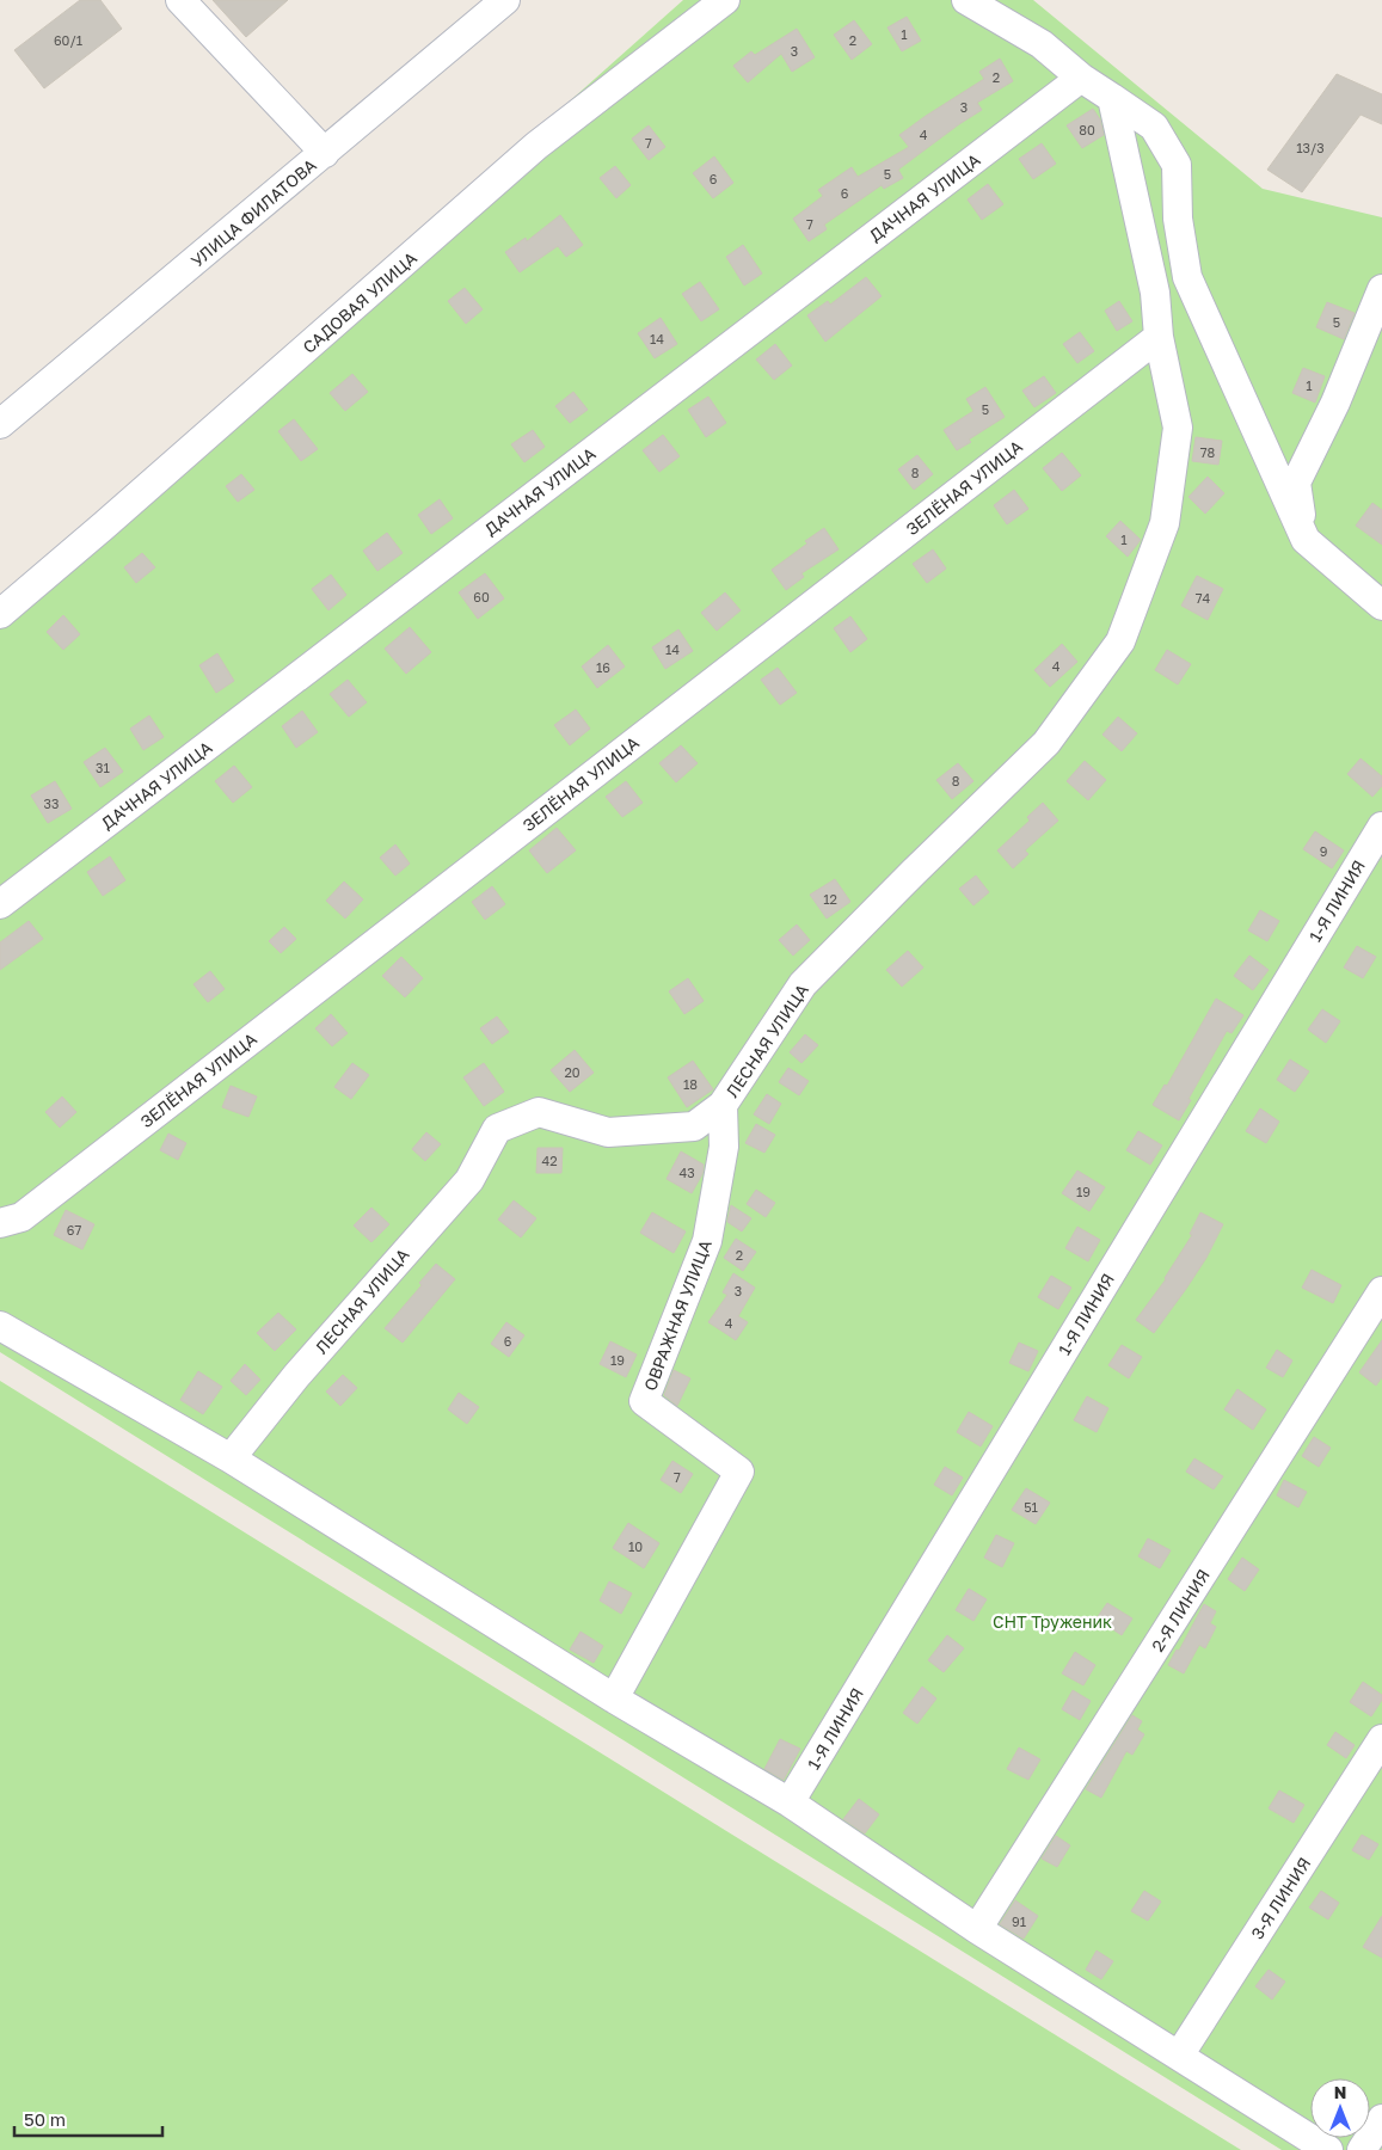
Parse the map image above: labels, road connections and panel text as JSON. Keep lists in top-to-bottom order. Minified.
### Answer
{"streets":{"street":["ДАЧНАЯ УЛИЦА","УЛИЦА ФИЛАТОВА","САДОВАЯ УЛИЦА","ЗЕЛЁНАЯ УЛИЦА","1-Я ЛИНИЯ","ЛЕСНАЯ УЛИЦА","ОВРАЖНАЯ УЛИЦА","2-Я ЛИНИЯ","3-Я ЛИНИЯ"]},"crossings":[["ЗЕЛЁНАЯ УЛИЦА","ЛЕСНАЯ УЛИЦА"],["ЛЕСНАЯ УЛИЦА","ОВРАЖНАЯ УЛИЦА"]],"parks":["СНТ Труженик"],"house_numbers":["1","60/1","2","3","2","3","80","4","7","13/3","5","6","6","7","5","14","1","5","78","8","1","60","74","14","4","16","31","8","33","9","12","20","18","42","43","19","67","2","3","4","6","19","7","51","10","91"],"scale_bar":"50 m","north":"top"}
